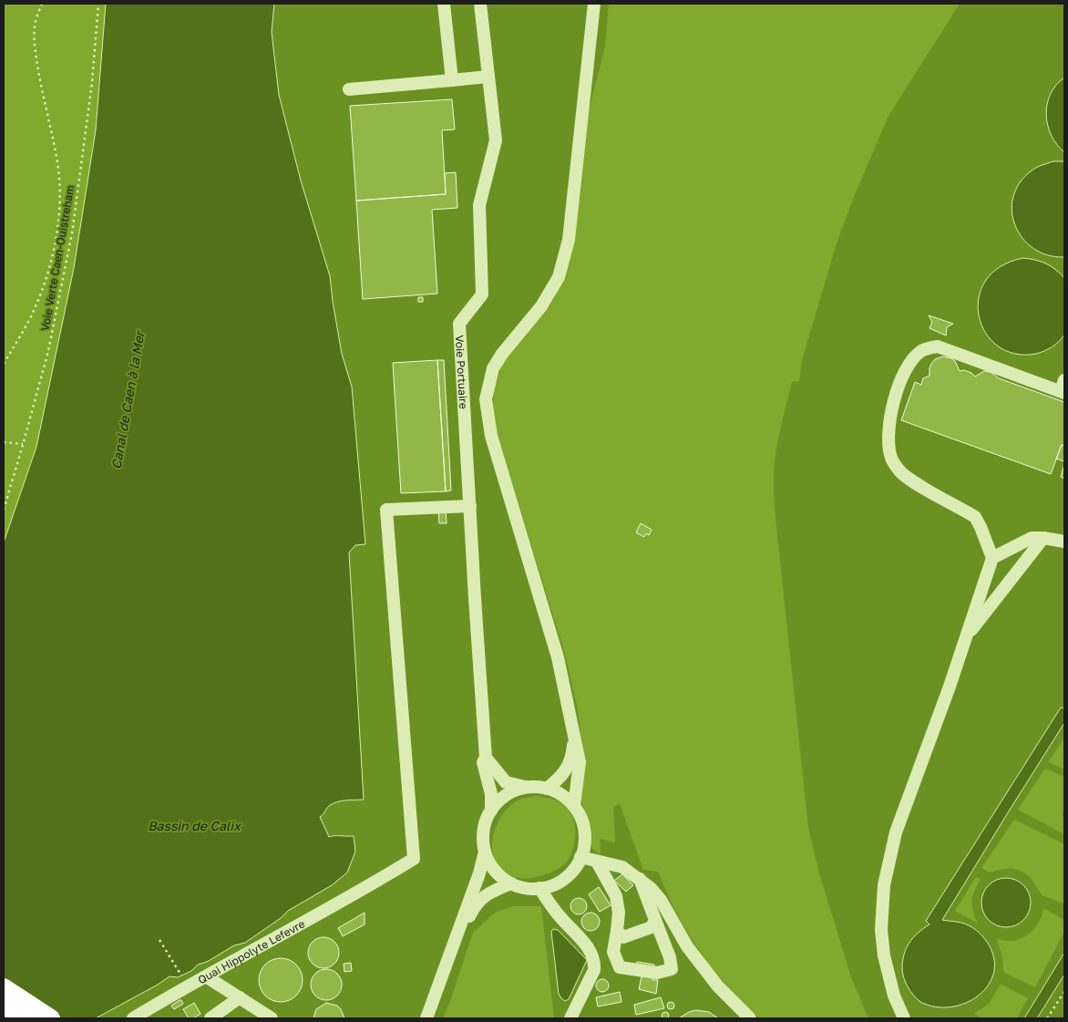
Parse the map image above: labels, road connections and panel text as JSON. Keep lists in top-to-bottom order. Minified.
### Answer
{"streets":{"street":["Voie Portuaire","Quai Hippolyte Lefevre"],"path":["Voie Verte Caen-Ouistreham"]},"crossings":[["Voie Portuaire","Quai Hippolyte Lefevre"]],"water":["Canal de Caen à la Mer","Bassin de Calix"]}
